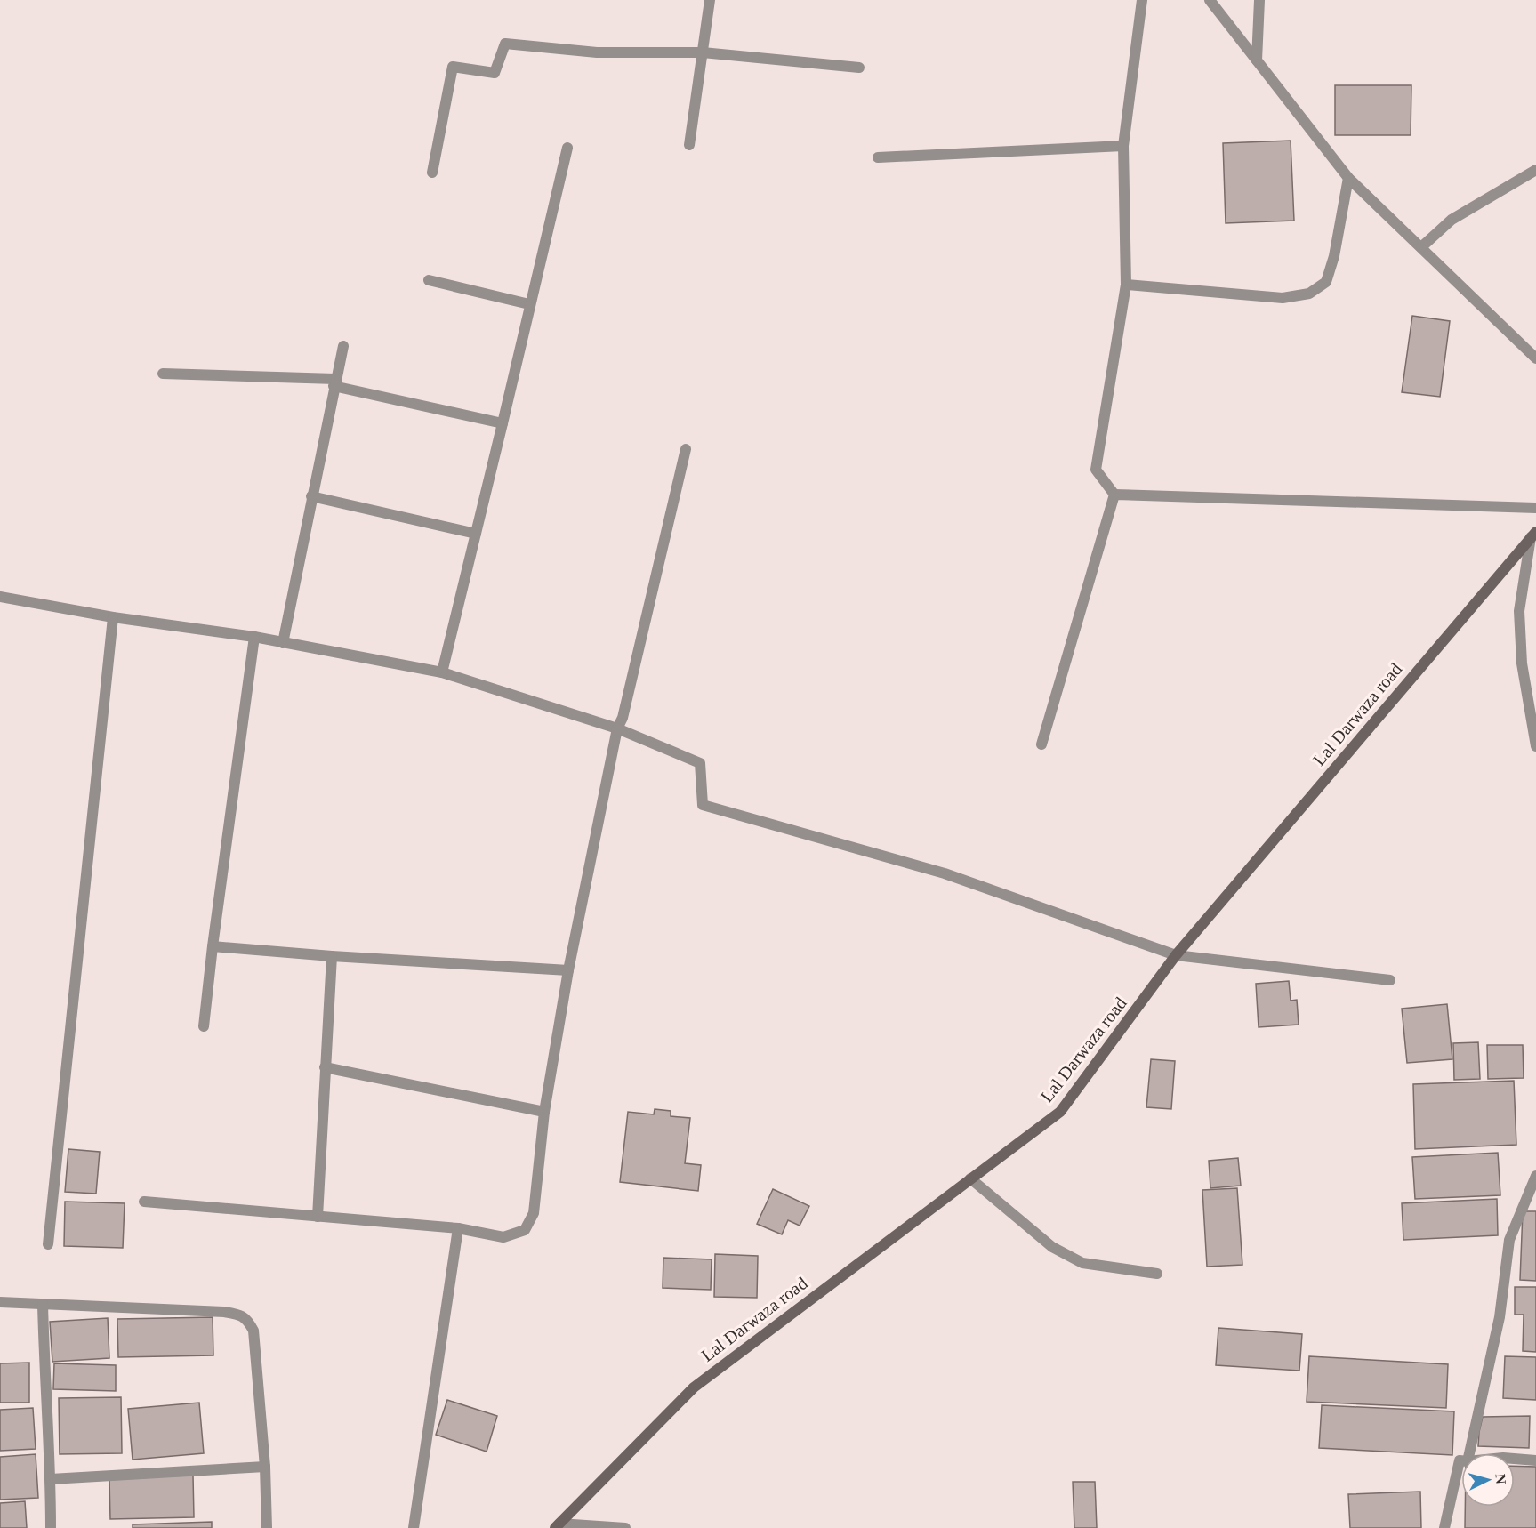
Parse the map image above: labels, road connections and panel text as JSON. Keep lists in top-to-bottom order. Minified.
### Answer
{"streets":{"main road":["Lal Darwaza road"]},"north":"right"}
